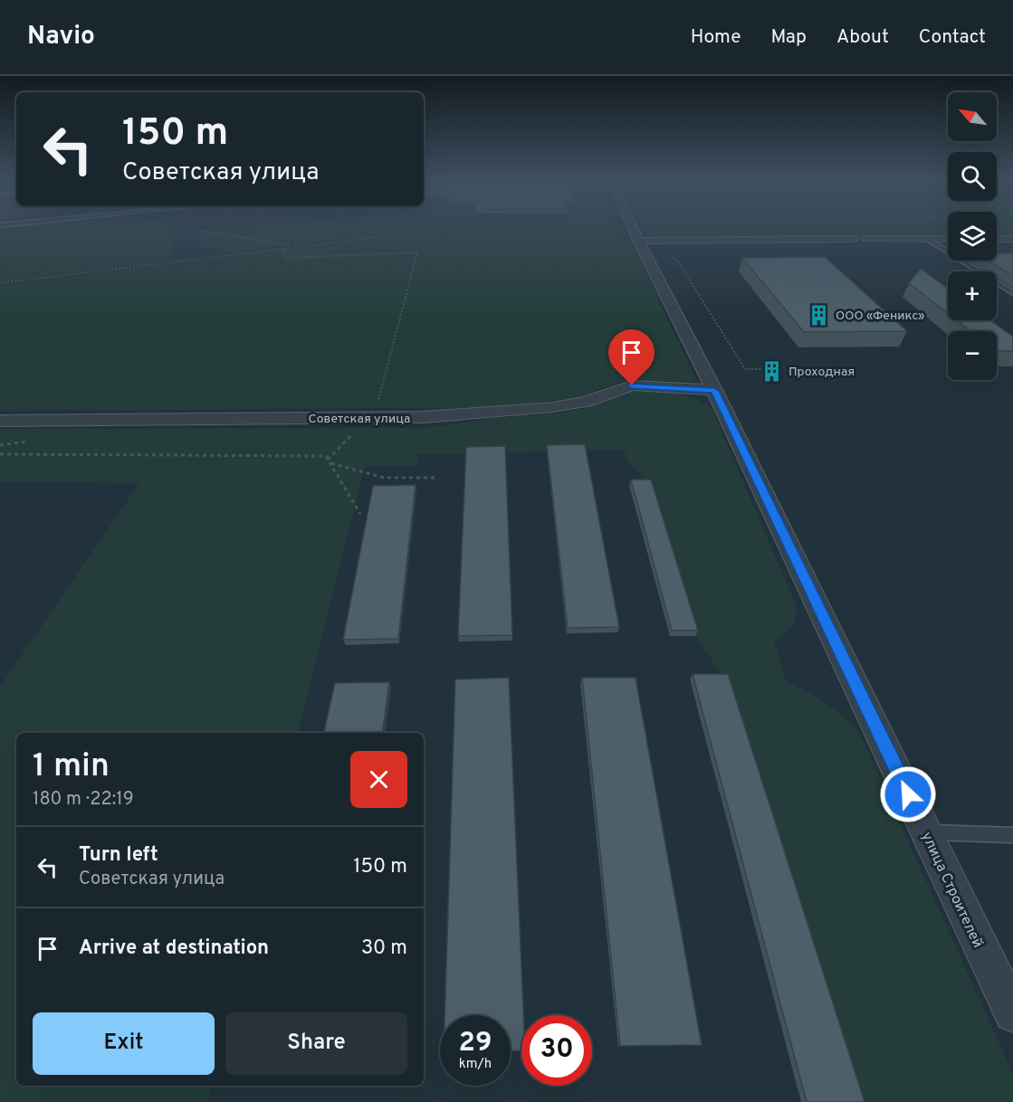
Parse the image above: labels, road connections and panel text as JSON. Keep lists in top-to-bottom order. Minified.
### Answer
{"streets":{"street":["Советская улица","улица Строителей"]},"crossings":[["Советская улица","улица Строителей"]],"places":{"building":["ООО «Феникс»","Проходная"]},"north":"top left","page":{"header":"Navio","nav":["Home","Map","About","Contact"],"map_buttons":["+","−"],"turn":["150 m","Советская улица"],"heading":["1 min","180 m · 22:19"],"list":[{"name":"Turn left","note":"Советская улица","value":"150 m"},{"name":"Arrive at destination","value":"30 m"}],"buttons":["Exit","Share"],"speed":"29 km/h","limit":"30"}}
